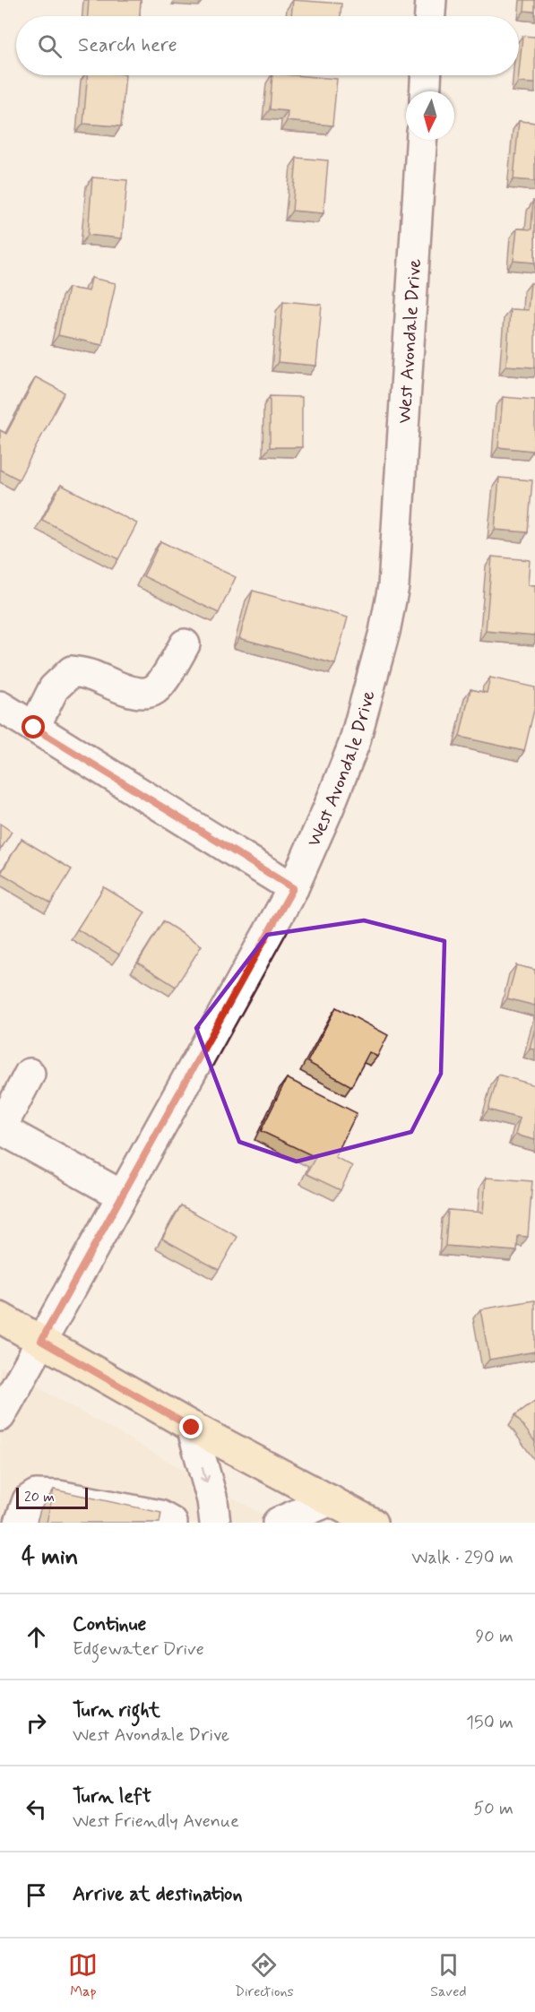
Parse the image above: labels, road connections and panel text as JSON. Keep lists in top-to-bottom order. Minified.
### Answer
{"streets":{"street":["West Avondale Drive"]},"scale_bar":"20 m","north":"bottom","page":{"search":"Search here","scale":"20 m","heading":["4 min","Walk · 290 m"],"list":[["Continue","Edgewater Drive","90 m"],["Turn right","West Avondale Drive","150 m"],["Turn left","West Friendly Avenue","50 m"],"Arrive at destination"],"nav":["Map","Directions","Saved"]}}
